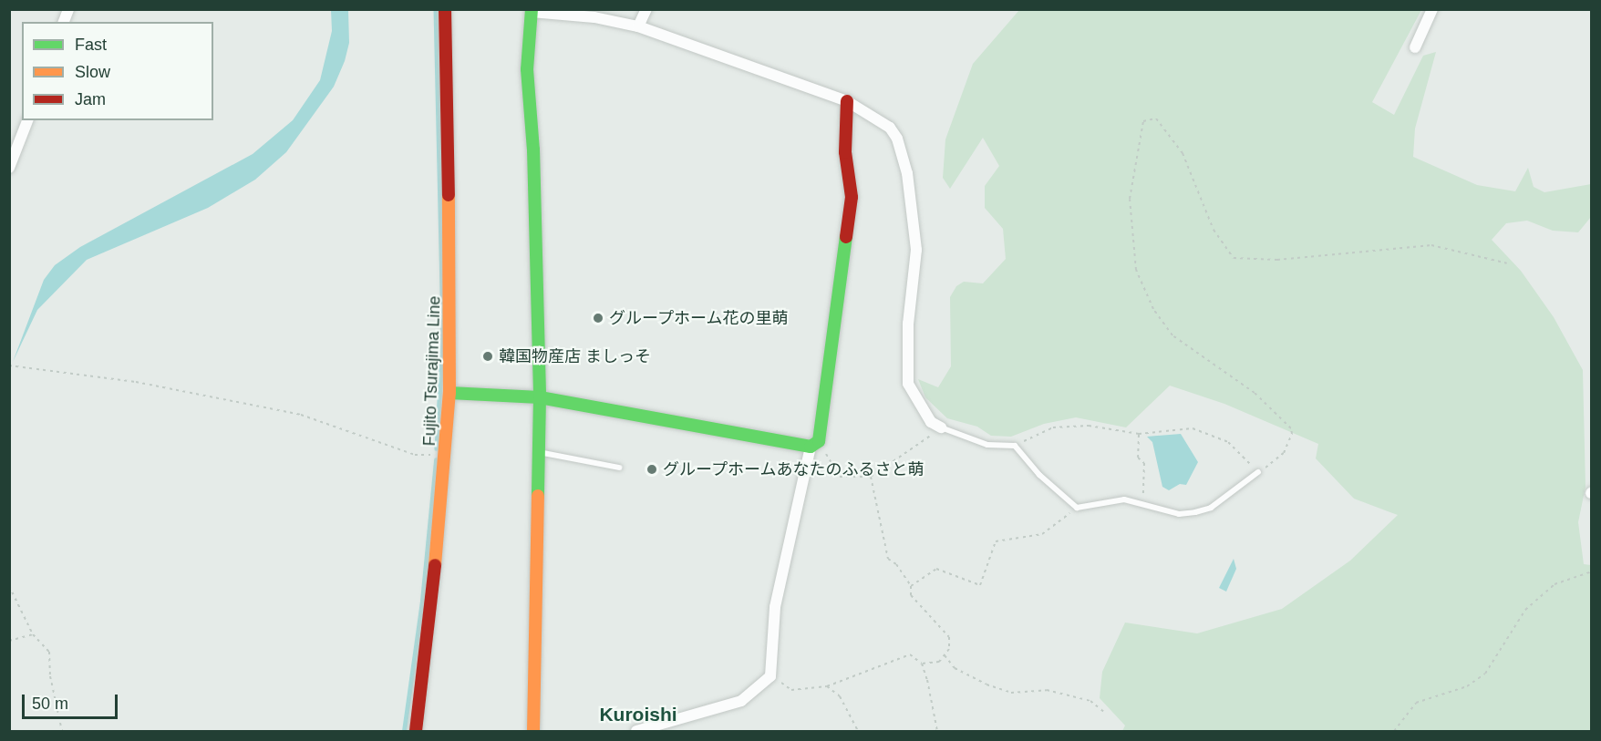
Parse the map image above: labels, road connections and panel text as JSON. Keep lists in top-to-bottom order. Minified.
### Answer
{"streets":{"street":["Fujito Tsurajima Line"]},"districts":["Kuroishi"],"places":["グループホーム花の里萌","韓国物産店 ましっそ","グループホームあなたのふるさと萌"],"legend":["Fast","Slow","Jam"],"scale_bar":"50 m"}
